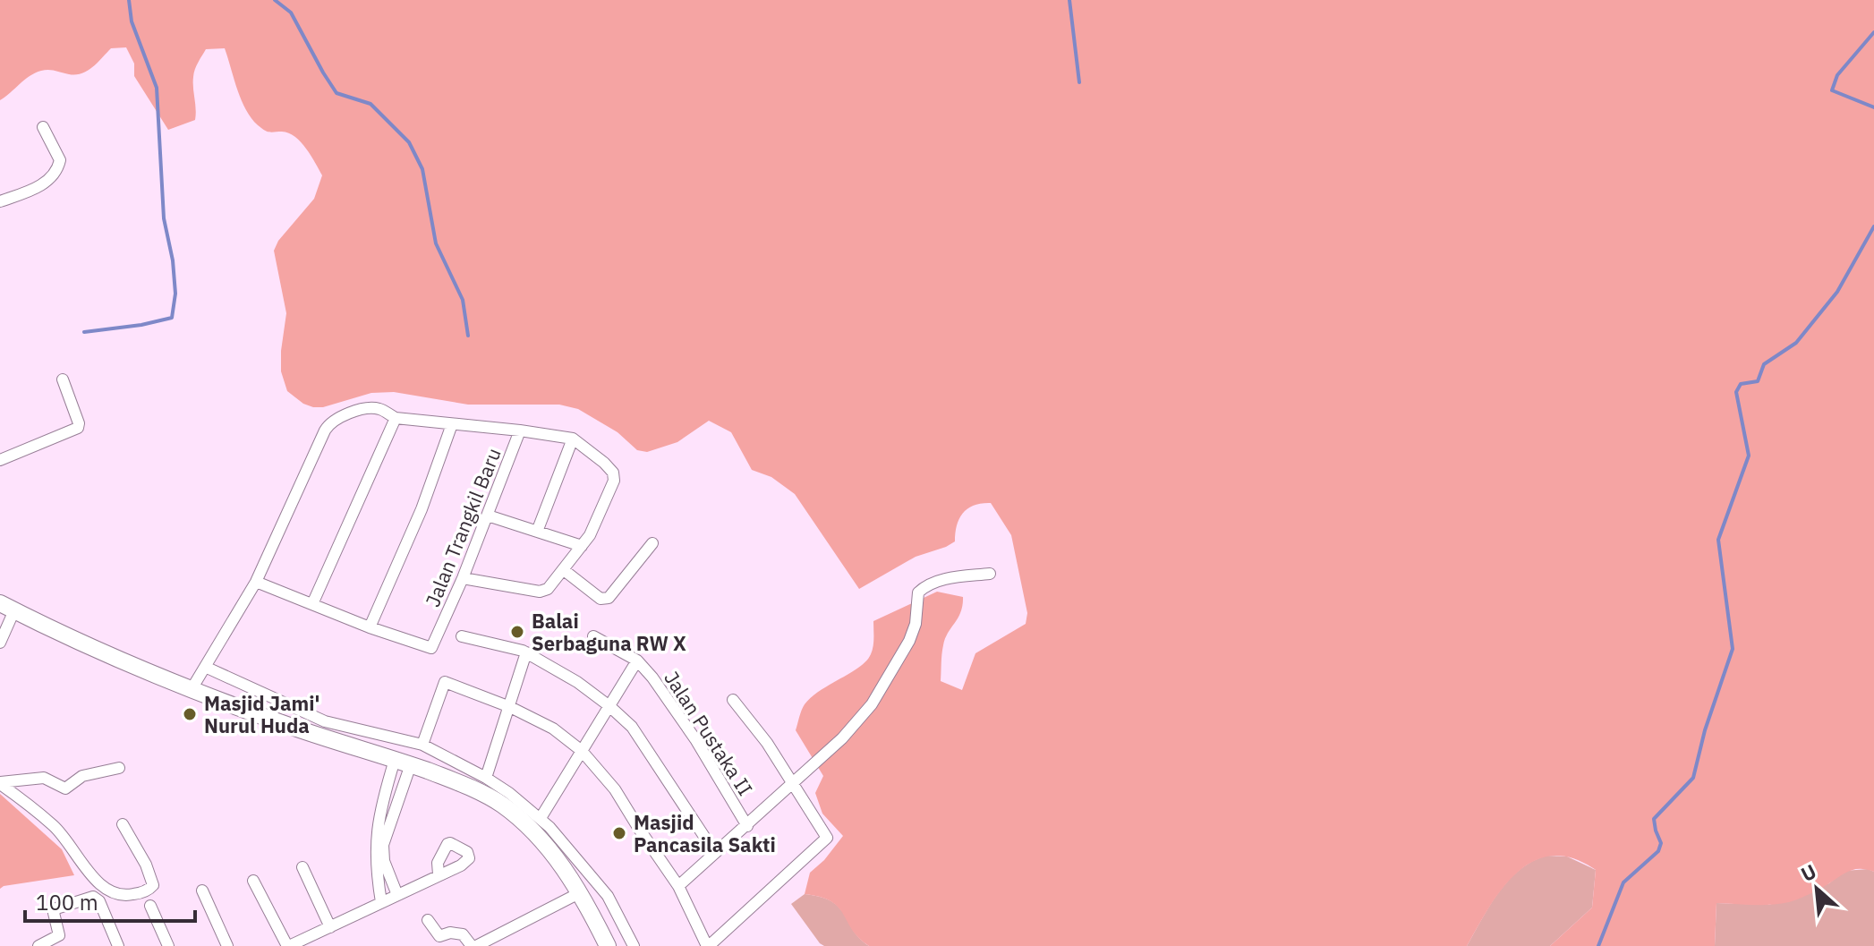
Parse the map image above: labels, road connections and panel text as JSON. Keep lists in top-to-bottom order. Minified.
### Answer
{"streets":{"street":["Jalan Trangkil Baru","Jalan Pustaka II"]},"places":["Balai Serbaguna RW X","Masjid Jami' Nurul Huda","Masjid Pancasila Sakti"],"scale_bar":"100 m","north":"top left"}
